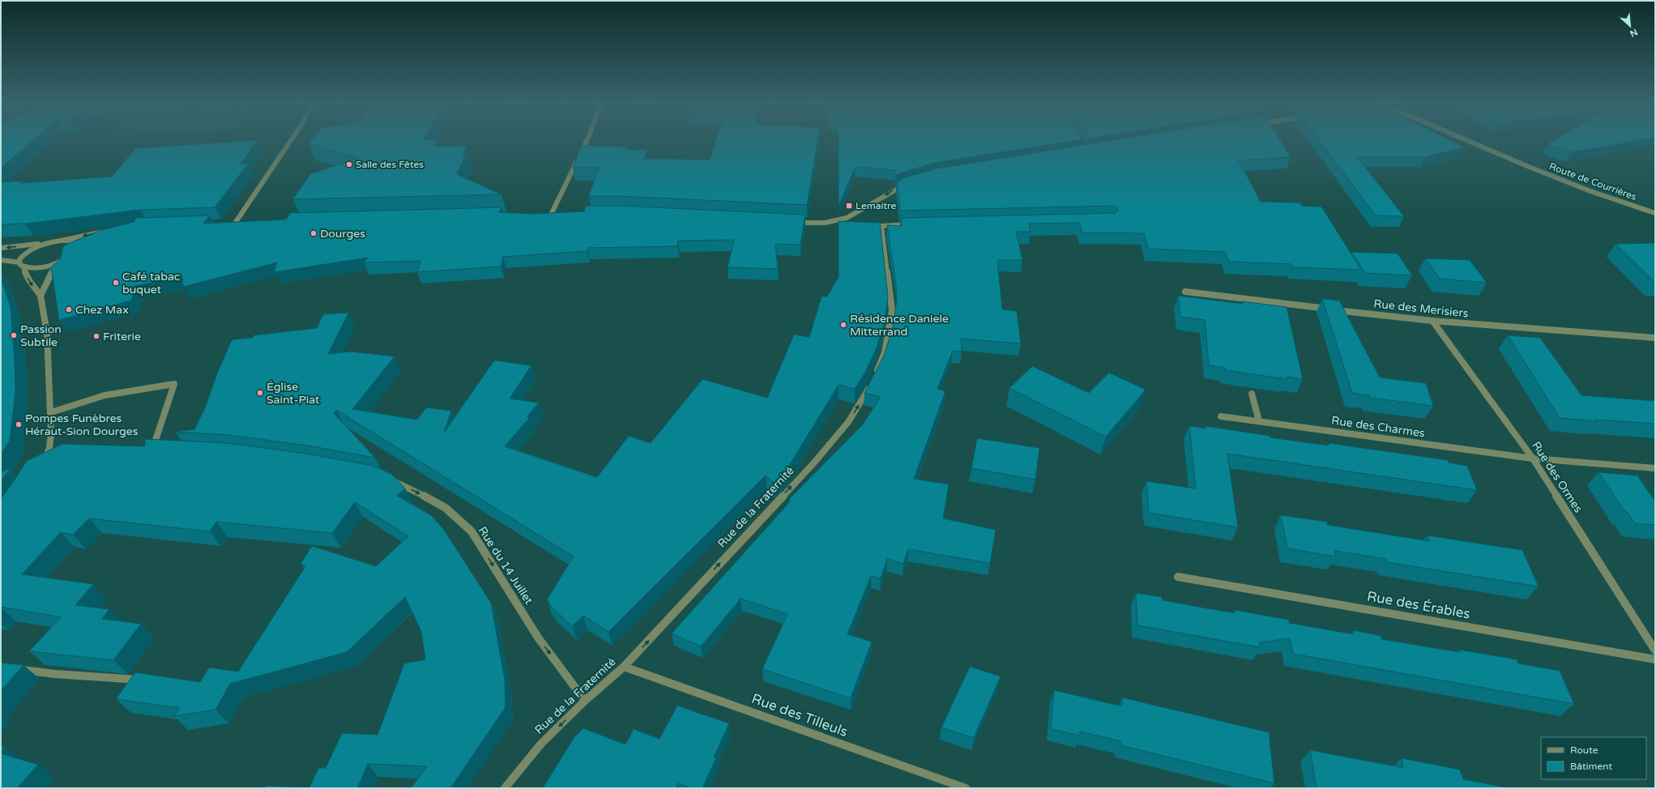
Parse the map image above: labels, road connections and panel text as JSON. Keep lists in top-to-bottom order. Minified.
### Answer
{"streets":{"street":["Route de Courrières","Rue des Merisiers","Rue des Charmes","Rue des Ormes","Rue de la Fraternité","Rue du 14 Juillet","Rue des Érables","Rue des Tilleuls"]},"crossings":[["Rue des Merisiers","Rue des Ormes"],["Rue des Charmes","Rue des Ormes"],["Rue de la Fraternité","Rue du 14 Juillet"],["Rue de la Fraternité","Rue des Tilleuls"]],"one_way":["Rue du 14 Juillet"],"places":{"other":["Salle des Fêtes","Dourges","Café tabac buquet","Chez Max","Résidence Daniele Mitterrand","Passion Subtile","Friterie","Église Saint-Piat","Pompes Funèbres Héraut-Sion Dourges"],"transit":["Lemaitre"]},"legend":["Route","Bâtiment"],"north":"bottom right"}
